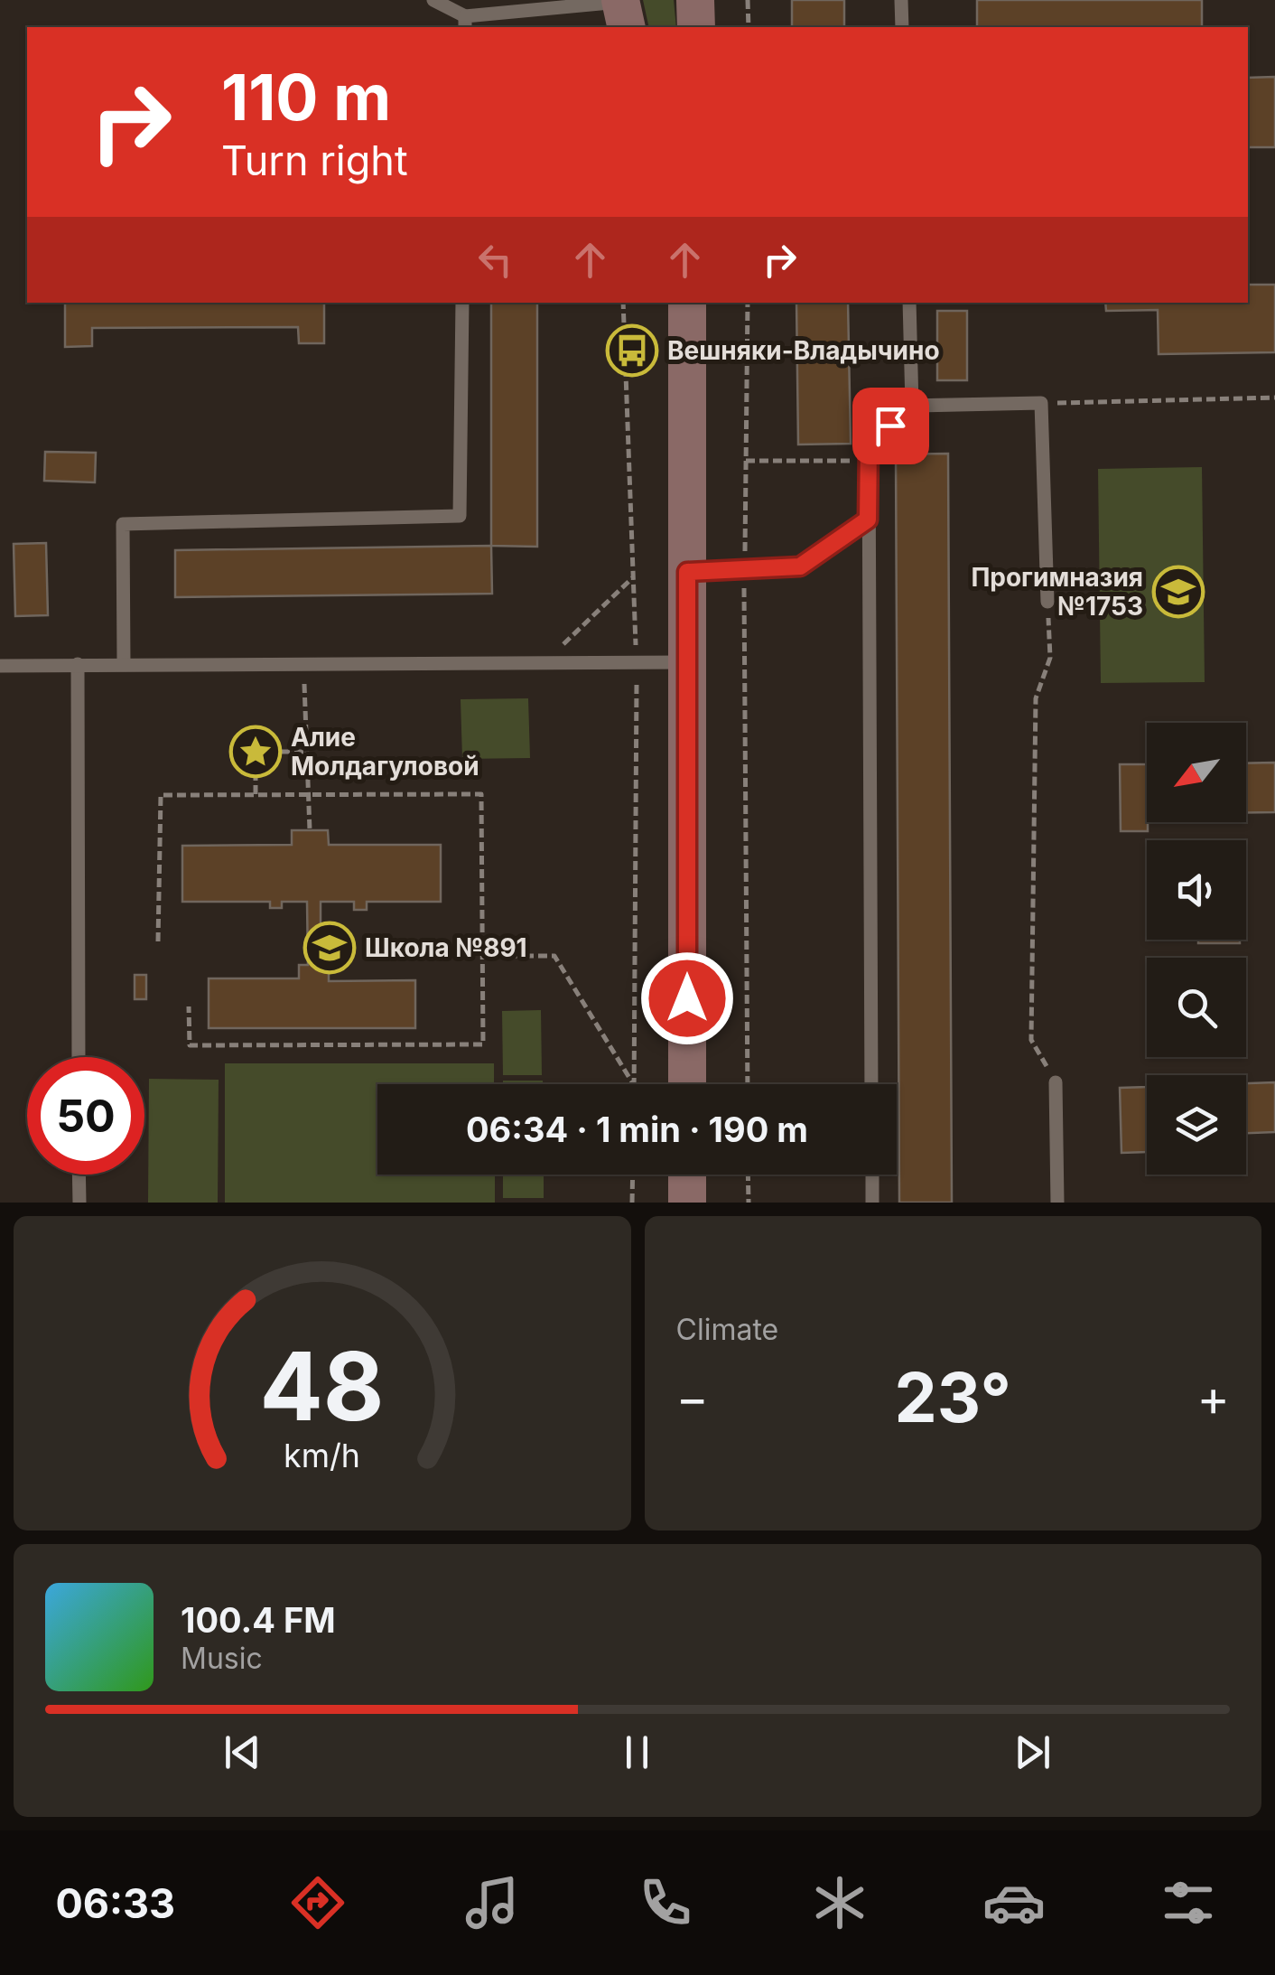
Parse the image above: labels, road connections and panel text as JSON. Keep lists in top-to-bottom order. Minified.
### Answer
{"places":{"bus stop":["Вешняки-Владычино"],"school or university":["Прогимназия №1753","Школа №891"],"place":["Алие Молдагуловой"]},"north":"bottom left","page":{"turn":["110 m","Turn right"],"limit":"50","trip":"06:34 · 1 min · 190 m","tile":"Climate","heat":["−","23°","+"],"song":["100.4 FM","Music"],"tabs":"06:33","gauge":["48","km/h"]}}
